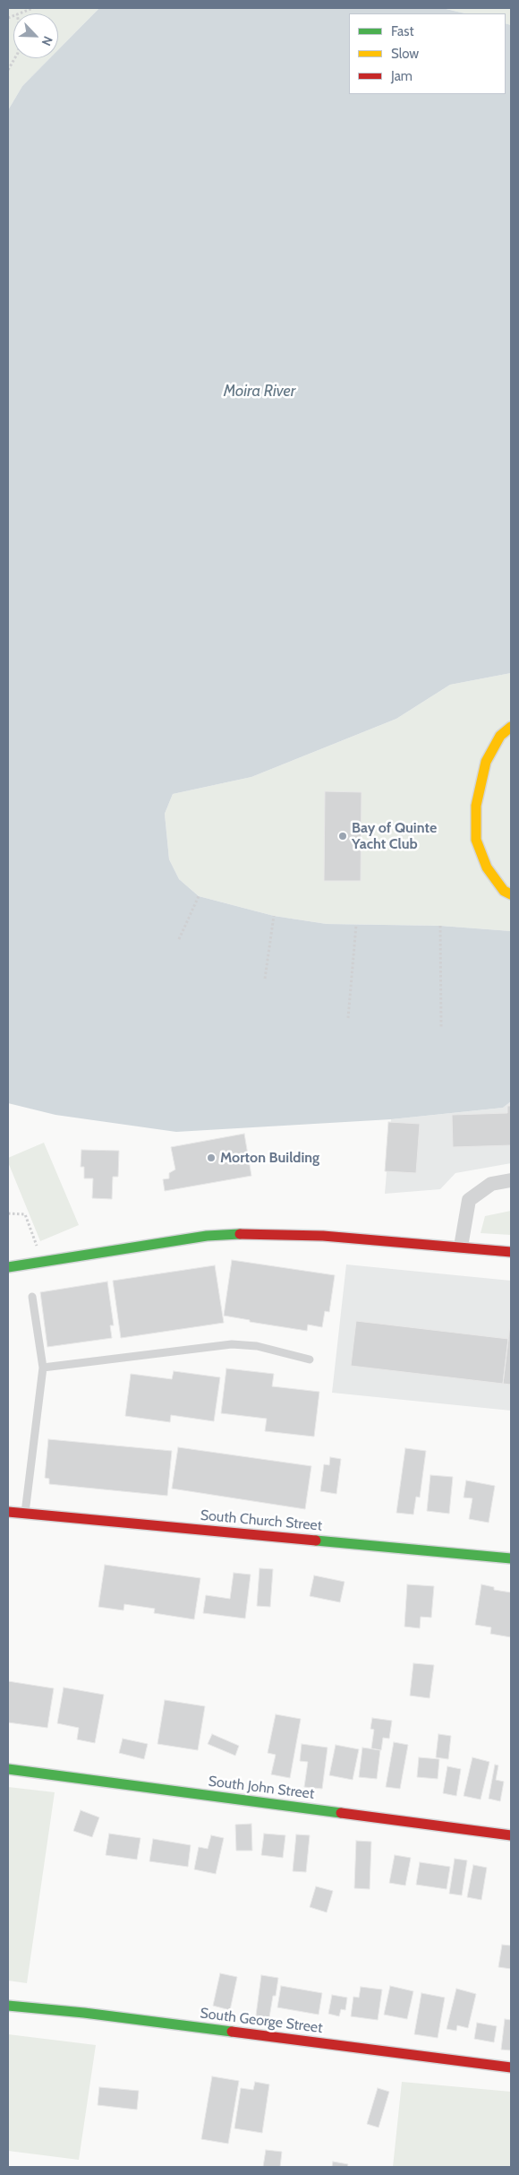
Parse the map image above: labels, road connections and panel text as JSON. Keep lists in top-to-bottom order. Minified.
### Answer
{"streets":{"street":["South Church Street","South John Street","South George Street"]},"water":["Moira River"],"places":["Bay of Quinte Yacht Club","Morton Building"],"legend":["Fast","Slow","Jam"],"north":"bottom right"}
